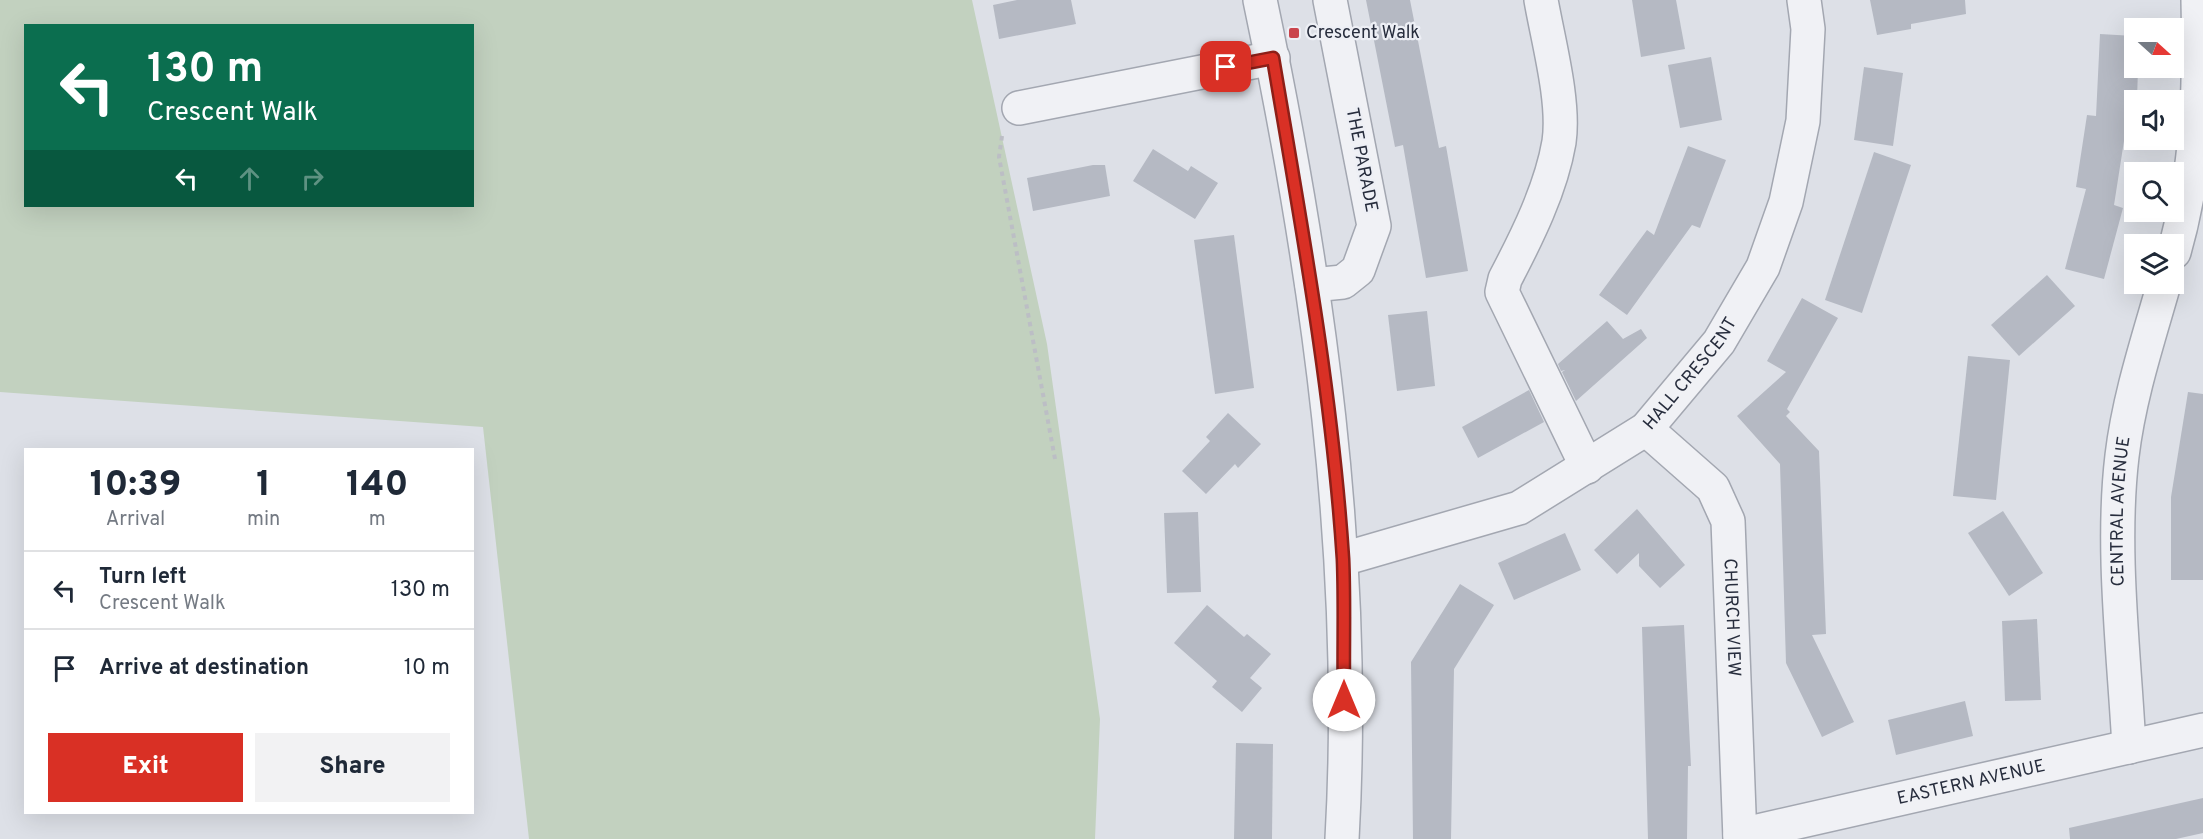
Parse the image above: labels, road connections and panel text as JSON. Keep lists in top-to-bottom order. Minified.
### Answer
{"streets":{"street":["THE PARADE","HALL CRESCENT","CENTRAL AVENUE","CHURCH VIEW","EASTERN AVENUE"]},"crossings":[["HALL CRESCENT","CHURCH VIEW"],["CENTRAL AVENUE","EASTERN AVENUE"],["CHURCH VIEW","EASTERN AVENUE"]],"places":{"transit":["Crescent Walk"]},"north":"right","page":{"turn":["130 m","Crescent Walk"],"eta":["10:39","Arrival","1","min","140","m"],"list":[{"name":"Turn left","note":"Crescent Walk","value":"130 m"},{"name":"Arrive at destination","value":"10 m"}],"buttons":["Exit","Share"]}}
